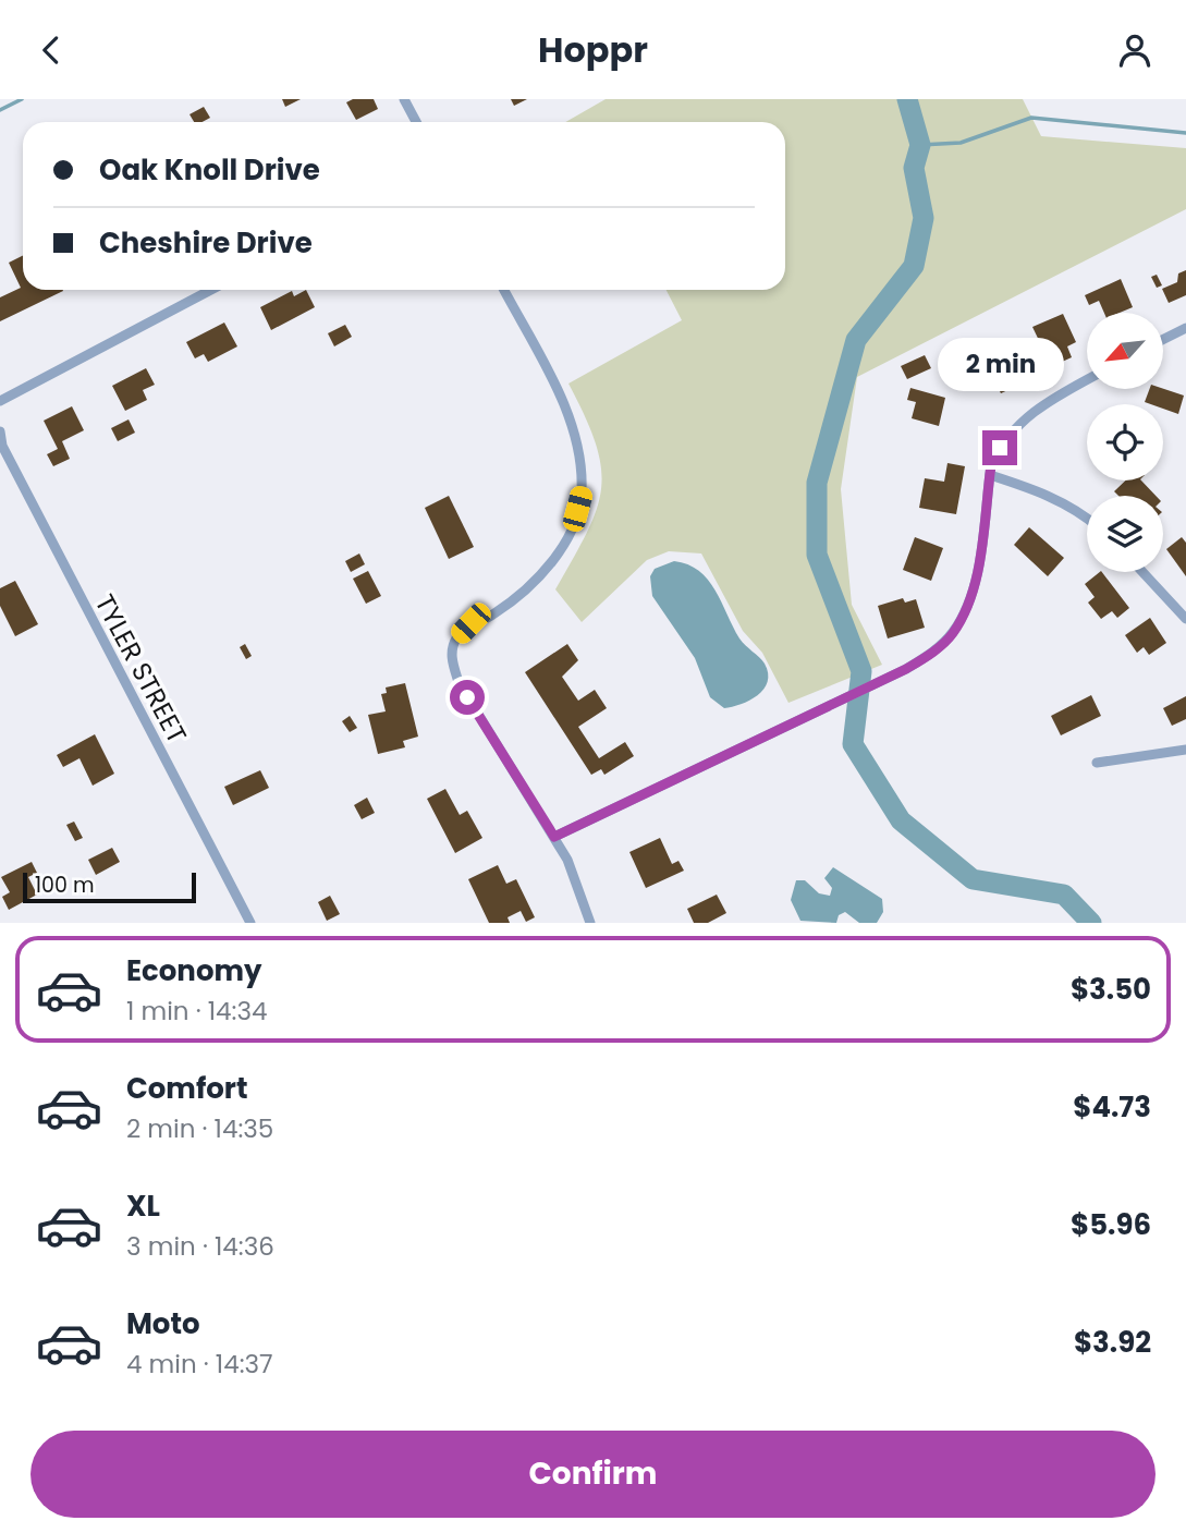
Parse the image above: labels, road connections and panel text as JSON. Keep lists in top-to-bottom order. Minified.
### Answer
{"streets":{"street":["TYLER STREET"]},"scale_bar":"100 m","north":"bottom left","page":{"header":"Hoppr","banner":["Oak Knoll Drive","Cheshire Drive"],"bubble":"2 min","scale":"100 m","list":[{"name":"Economy","note":"1 min · 14:34","value":"$3.50"},{"name":"Comfort","note":"2 min · 14:35","value":"$4.73"},{"name":"XL","note":"3 min · 14:36","value":"$5.96"},{"name":"Moto","note":"4 min · 14:37","value":"$3.92"}],"buttons":"Confirm"}}
